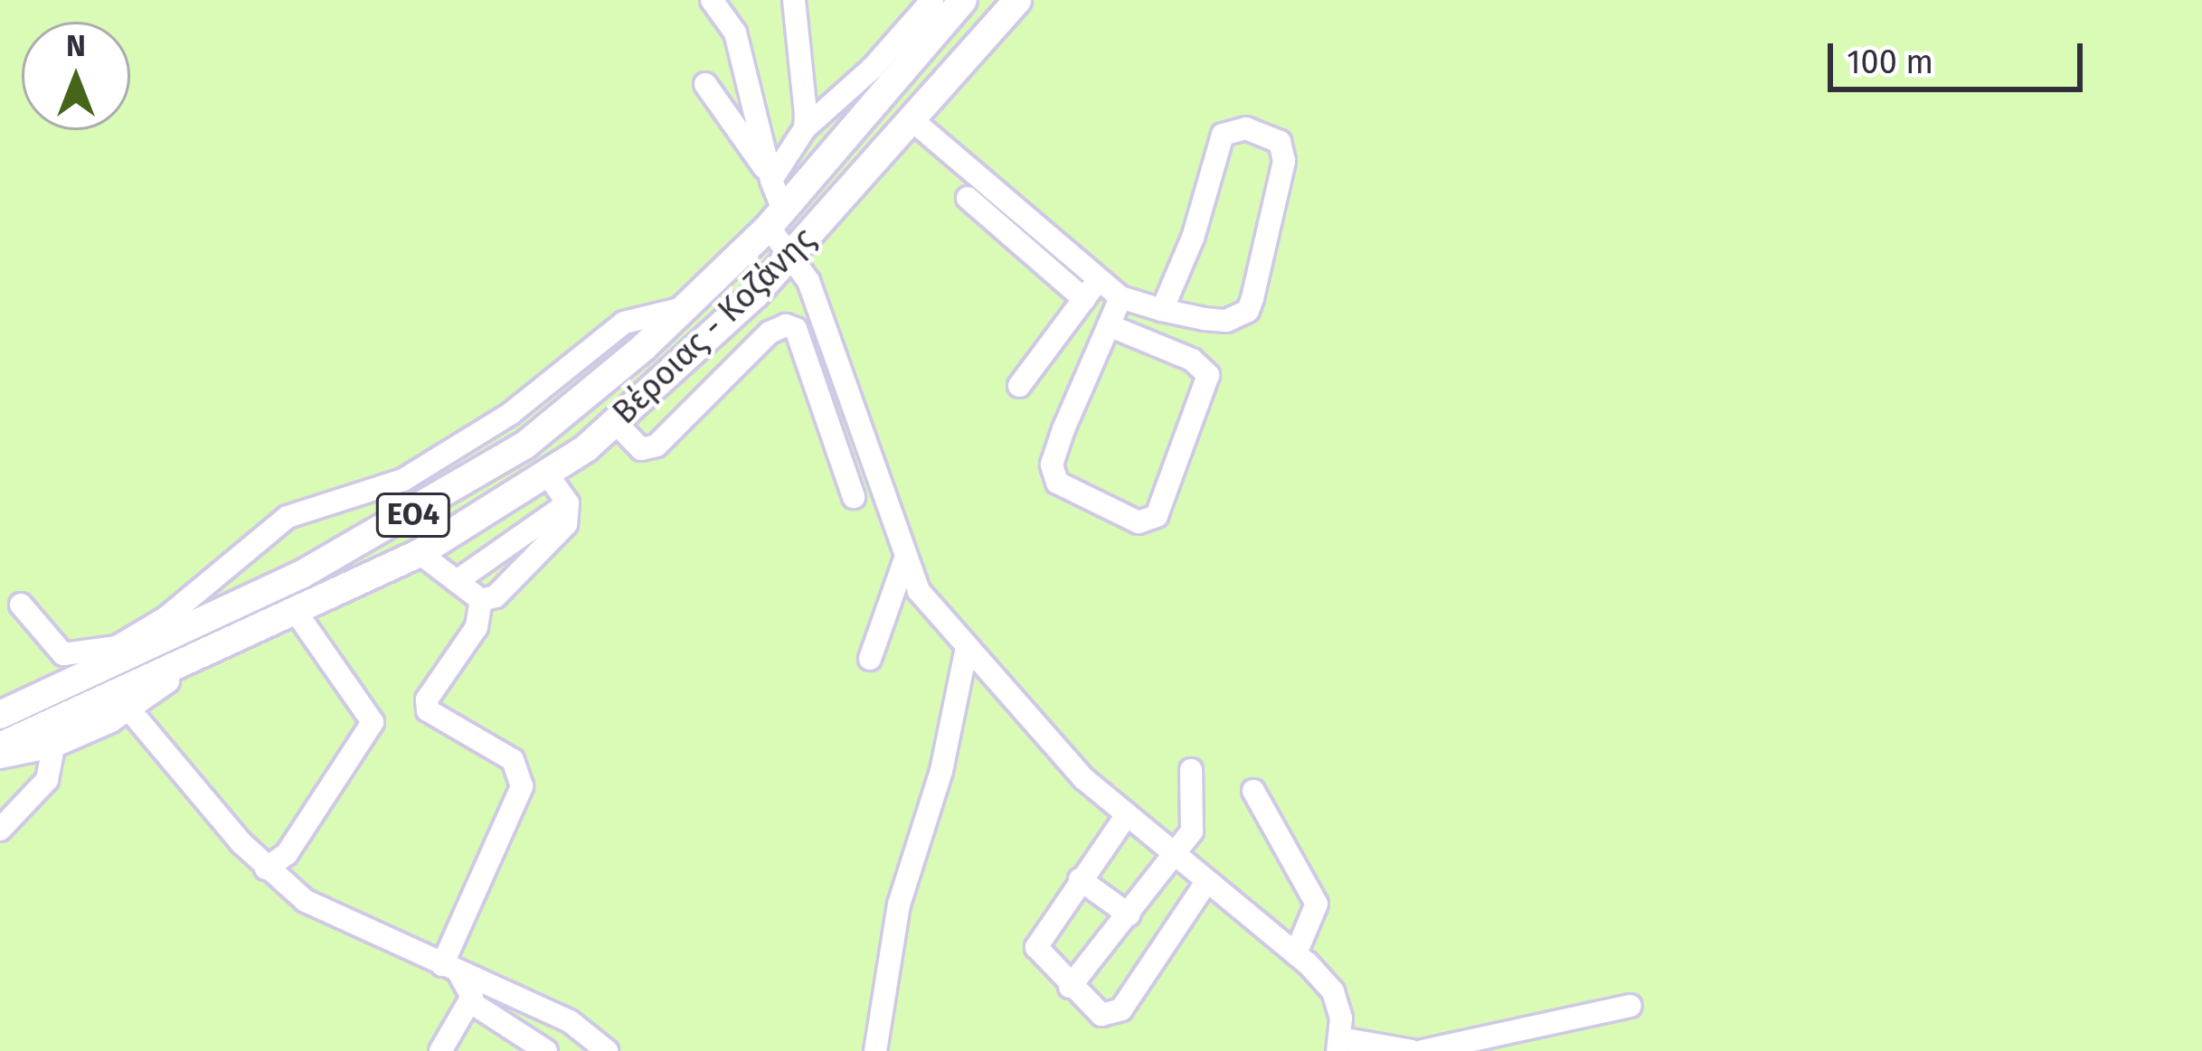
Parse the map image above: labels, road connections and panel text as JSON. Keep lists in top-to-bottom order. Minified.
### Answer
{"streets":{"main road":["Βέροιας - Κοζάνης","ΕΟ4"]},"scale_bar":"100 m","north":"top"}
